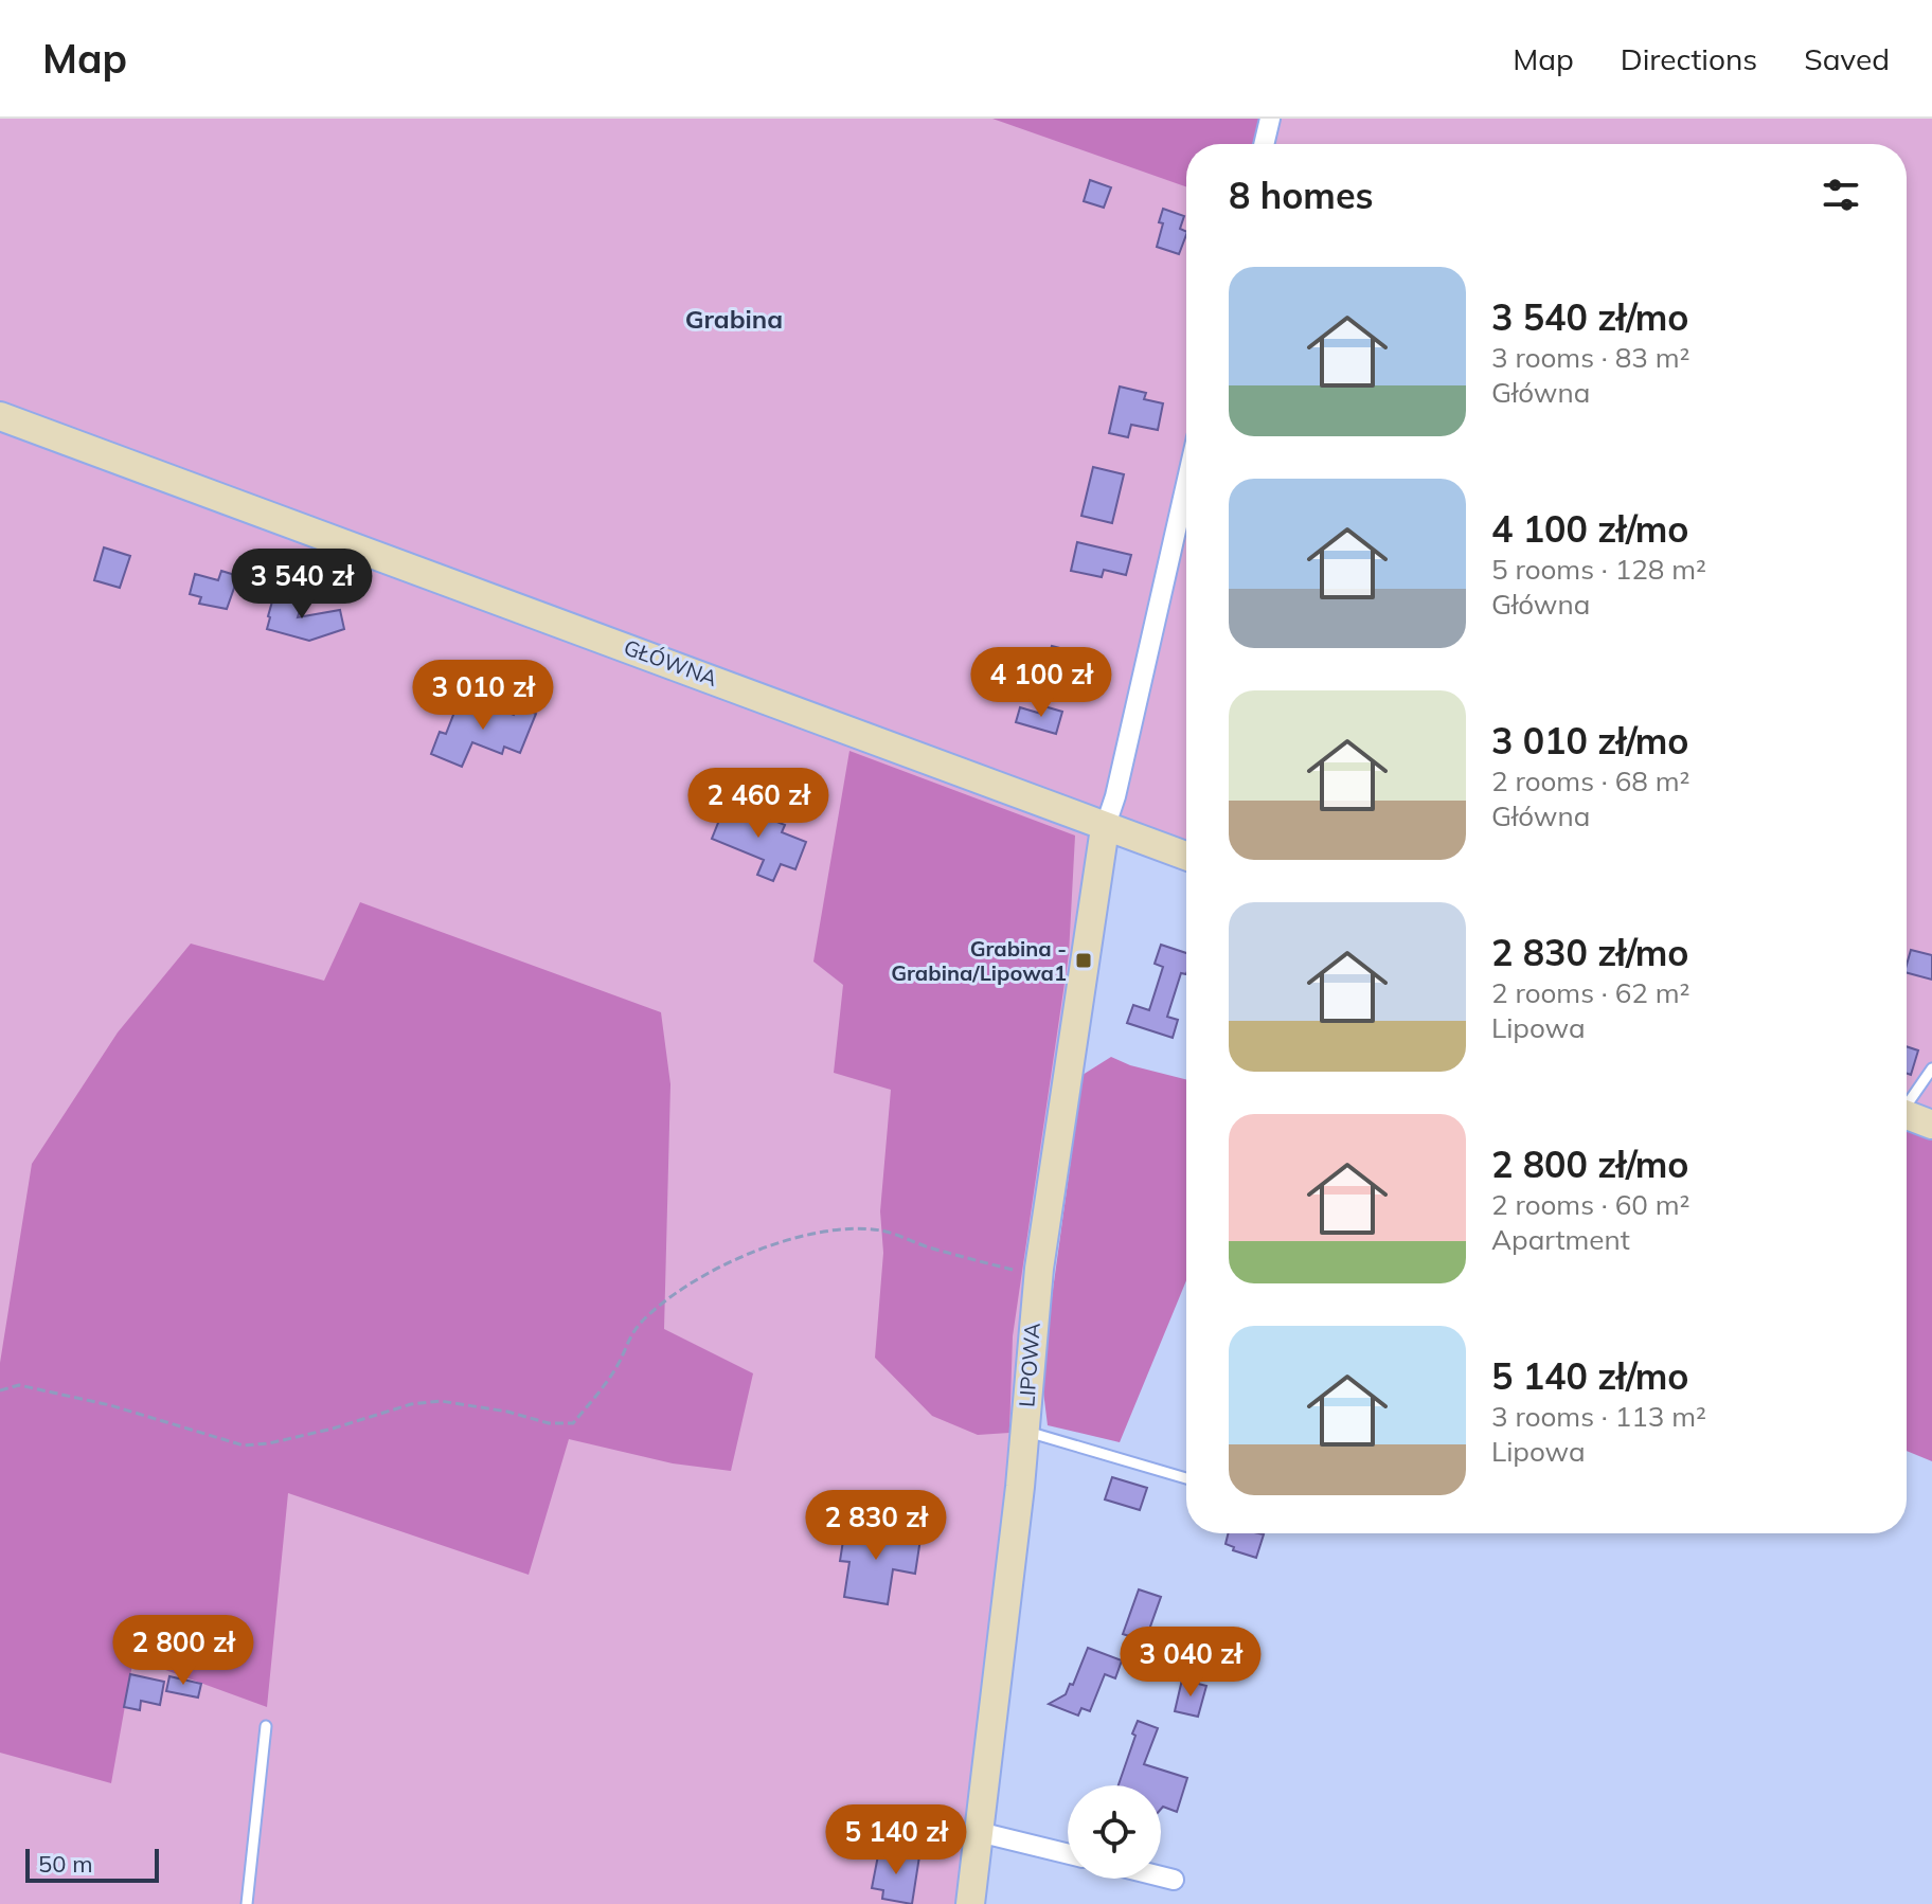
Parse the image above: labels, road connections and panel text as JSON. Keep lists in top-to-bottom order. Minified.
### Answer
{"streets":{"street":["GŁÓWNA","LIPOWA"]},"crossings":[["GŁÓWNA","LIPOWA"]],"districts":["Grabina"],"places":{"transit":["Grabina - Grabina/Lipowa1"]},"scale_bar":"50 m","page":{"header":"Map","nav":["Map","Directions","Saved"],"heading":"8 homes","list":[{"name":"3 540 zł/mo","note":"3 rooms · 83 m² · Główna"},{"name":"4 100 zł/mo","note":"5 rooms · 128 m² · Główna"},{"name":"3 010 zł/mo","note":"2 rooms · 68 m² · Główna"},{"name":"2 830 zł/mo","note":"2 rooms · 62 m² · Lipowa"},{"name":"2 800 zł/mo","note":"2 rooms · 60 m² · Apartment"},{"name":"5 140 zł/mo","note":"3 rooms · 113 m² · Lipowa"}],"price":["3 540 zł","4 100 zł","3 010 zł","2 460 zł","2 830 zł","2 800 zł","3 040 zł","5 140 zł"],"scale":"50 m"}}
